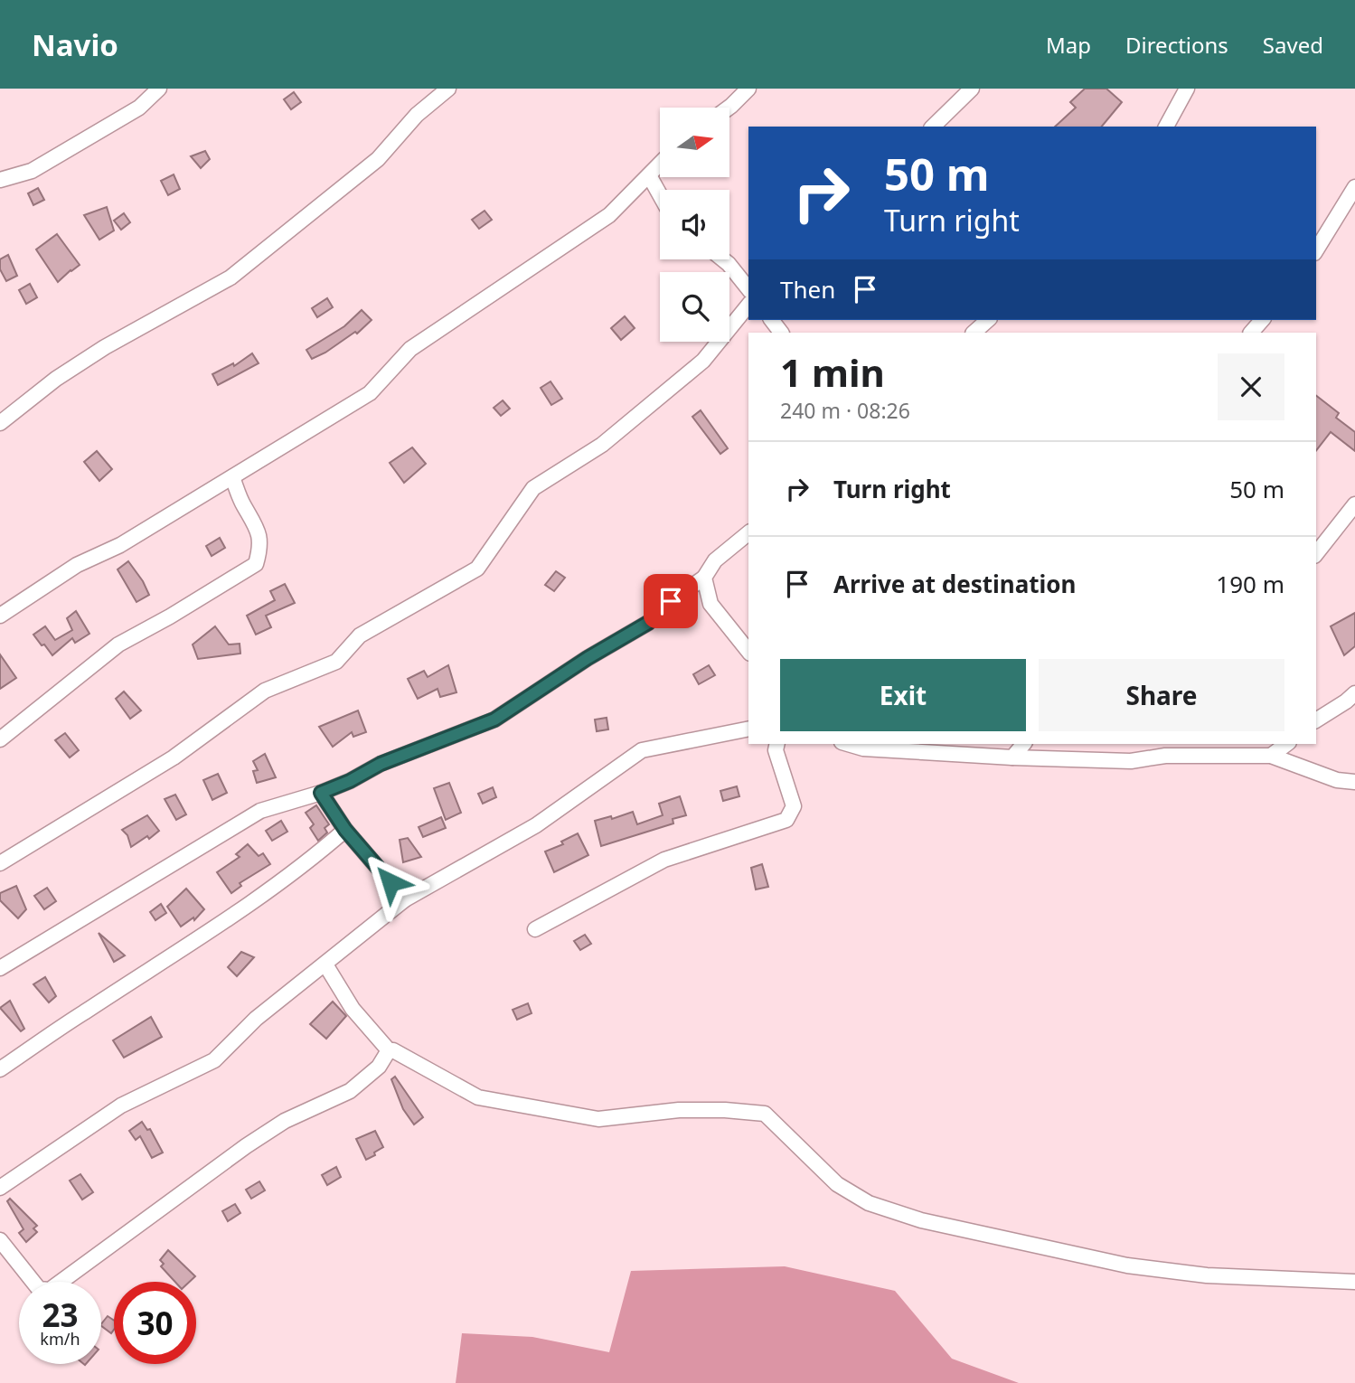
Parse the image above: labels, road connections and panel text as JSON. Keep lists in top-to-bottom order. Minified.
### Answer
{"north":"right","page":{"header":"Navio","nav":["Map","Directions","Saved"],"turn":["50 m","Turn right"],"then":"Then","heading":["1 min","240 m · 08:26"],"list":[{"name":"Turn right","value":"50 m"},{"name":"Arrive at destination","value":"190 m"}],"buttons":["Exit","Share"],"speed":"23 km/h","limit":"30"}}
